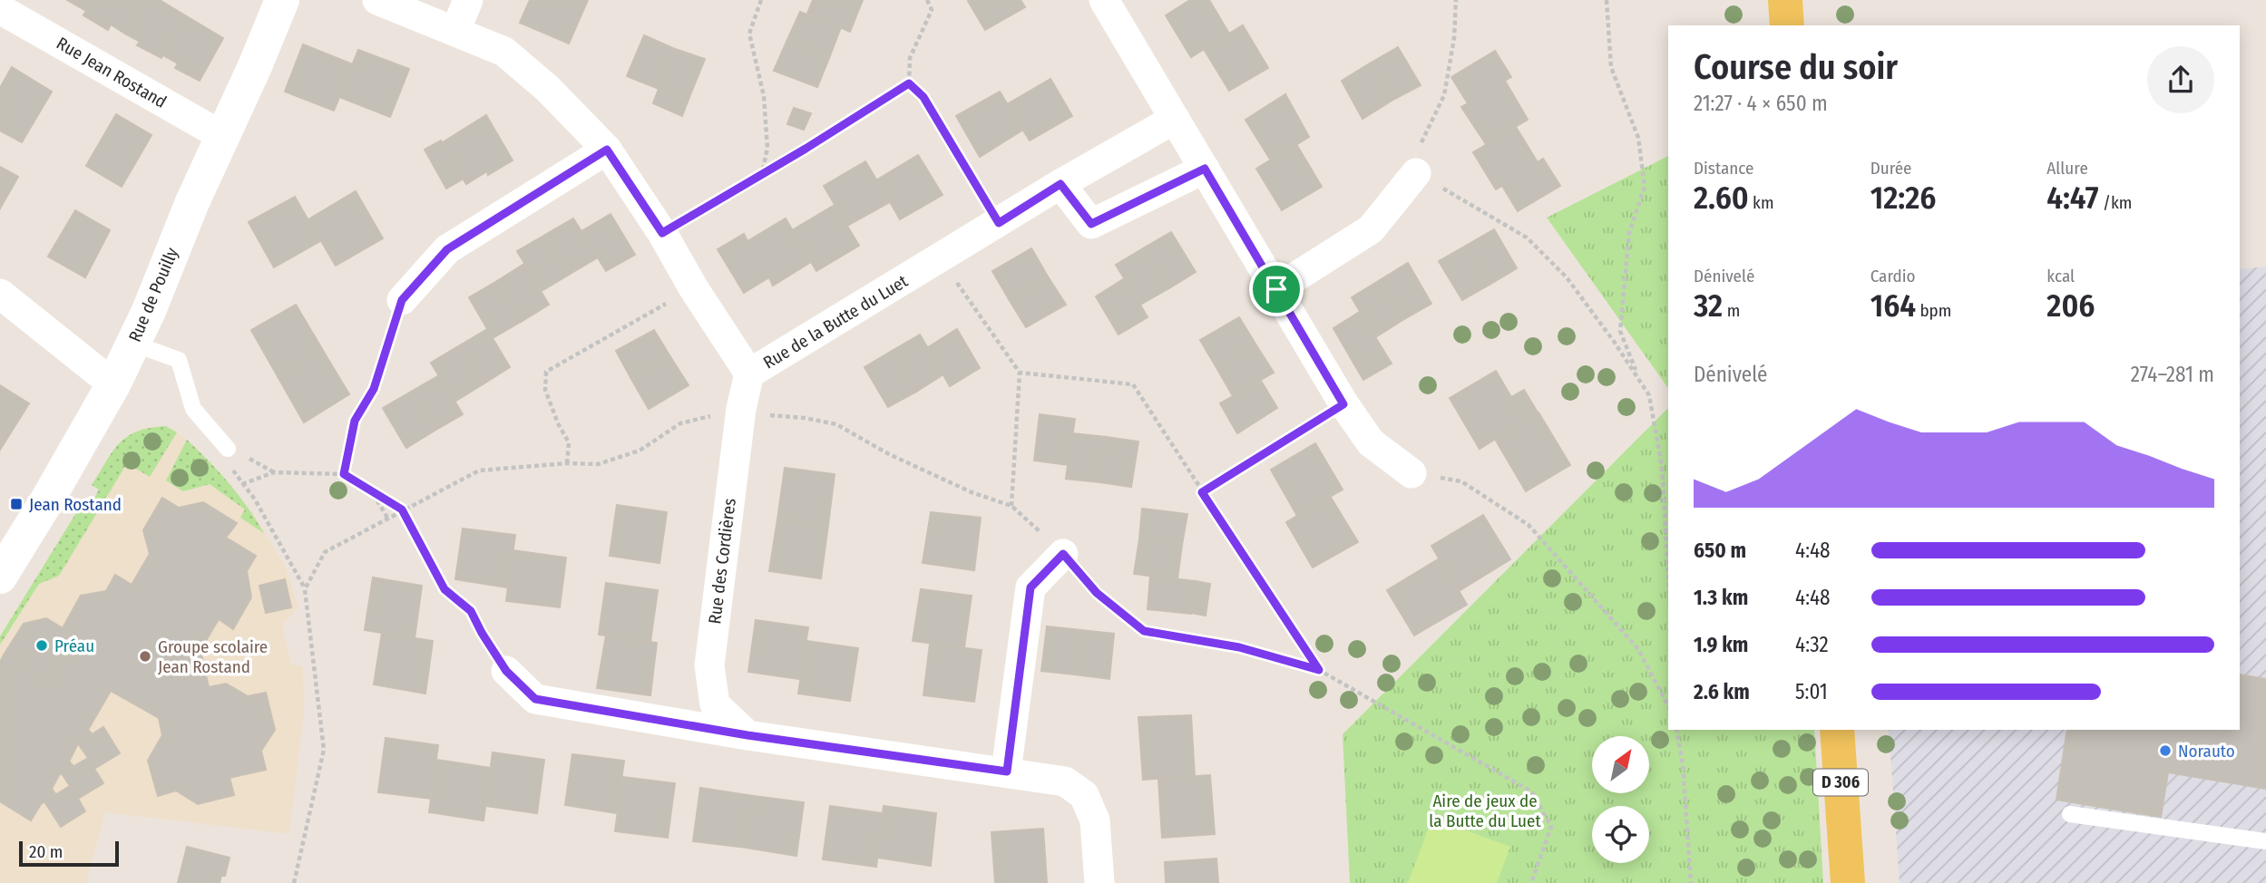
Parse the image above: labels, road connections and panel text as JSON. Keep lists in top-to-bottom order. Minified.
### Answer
{"streets":{"main road":["D 306"],"street":["Rue Jean Rostand","Rue de Pouilly","Rue de la Butte du Luet","Rue des Cordières"]},"crossings":[["Rue Jean Rostand","Rue de Pouilly"],["Rue de la Butte du Luet","Rue des Cordières"]],"parks":["Aire de jeux de la Butte du Luet"],"places":{"transit":["Jean Rostand"],"other":["Préau","Groupe scolaire Jean Rostand","Norauto"]},"scale_bar":"20 m","north":"top right","page":{"heading":["Course du soir","21:27 · 4 × 650 m"],"stats":[["Distance","2.60 km"],["Durée","12:26"],["Allure","4:47 /km"],["Dénivelé","32 m"],["Cardio","164 bpm"],["kcal","206"]],"chart":["Dénivelé","274–281 m"],"list":[{"name":"650 m","note":"4:48"},{"name":"1.3 km","note":"4:48"},{"name":"1.9 km","note":"4:32"},{"name":"2.6 km","note":"5:01"}],"scale":"20 m"}}
